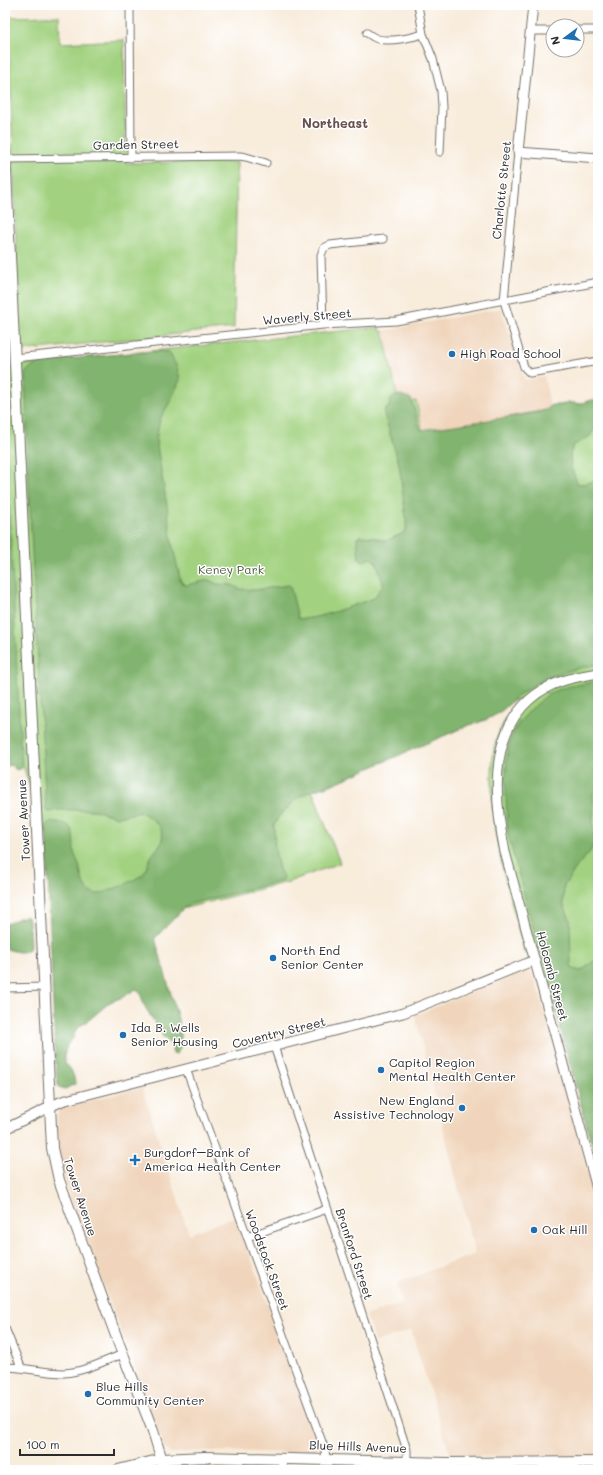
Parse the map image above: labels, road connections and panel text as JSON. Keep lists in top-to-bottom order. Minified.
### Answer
{"streets":{"main road":["Tower Avenue","Blue Hills Avenue"],"street":["Garden Street","Charlotte Street","Waverly Street","Holcomb Street","Coventry Street","Branford Street","Woodstock Street"]},"crossings":[["Garden Street","Tower Avenue"],["Charlotte Street","Waverly Street"],["Waverly Street","Tower Avenue"],["Tower Avenue","Coventry Street"],["Tower Avenue","Blue Hills Avenue"],["Holcomb Street","Coventry Street"],["Coventry Street","Branford Street"],["Coventry Street","Woodstock Street"],["Branford Street","Blue Hills Avenue"],["Woodstock Street","Blue Hills Avenue"]],"districts":["Northeast"],"parks":["Keney Park"],"places":{"other":["High Road School","North End Senior Center","Ida B. Wells Senior Housing","Capitol Region Mental Health Center","New England Assistive Technology","Oak Hill","Blue Hills Community Center"],"health":["Burgdorf–Bank of America Health Center"]},"scale_bar":"100 m","north":"left"}
